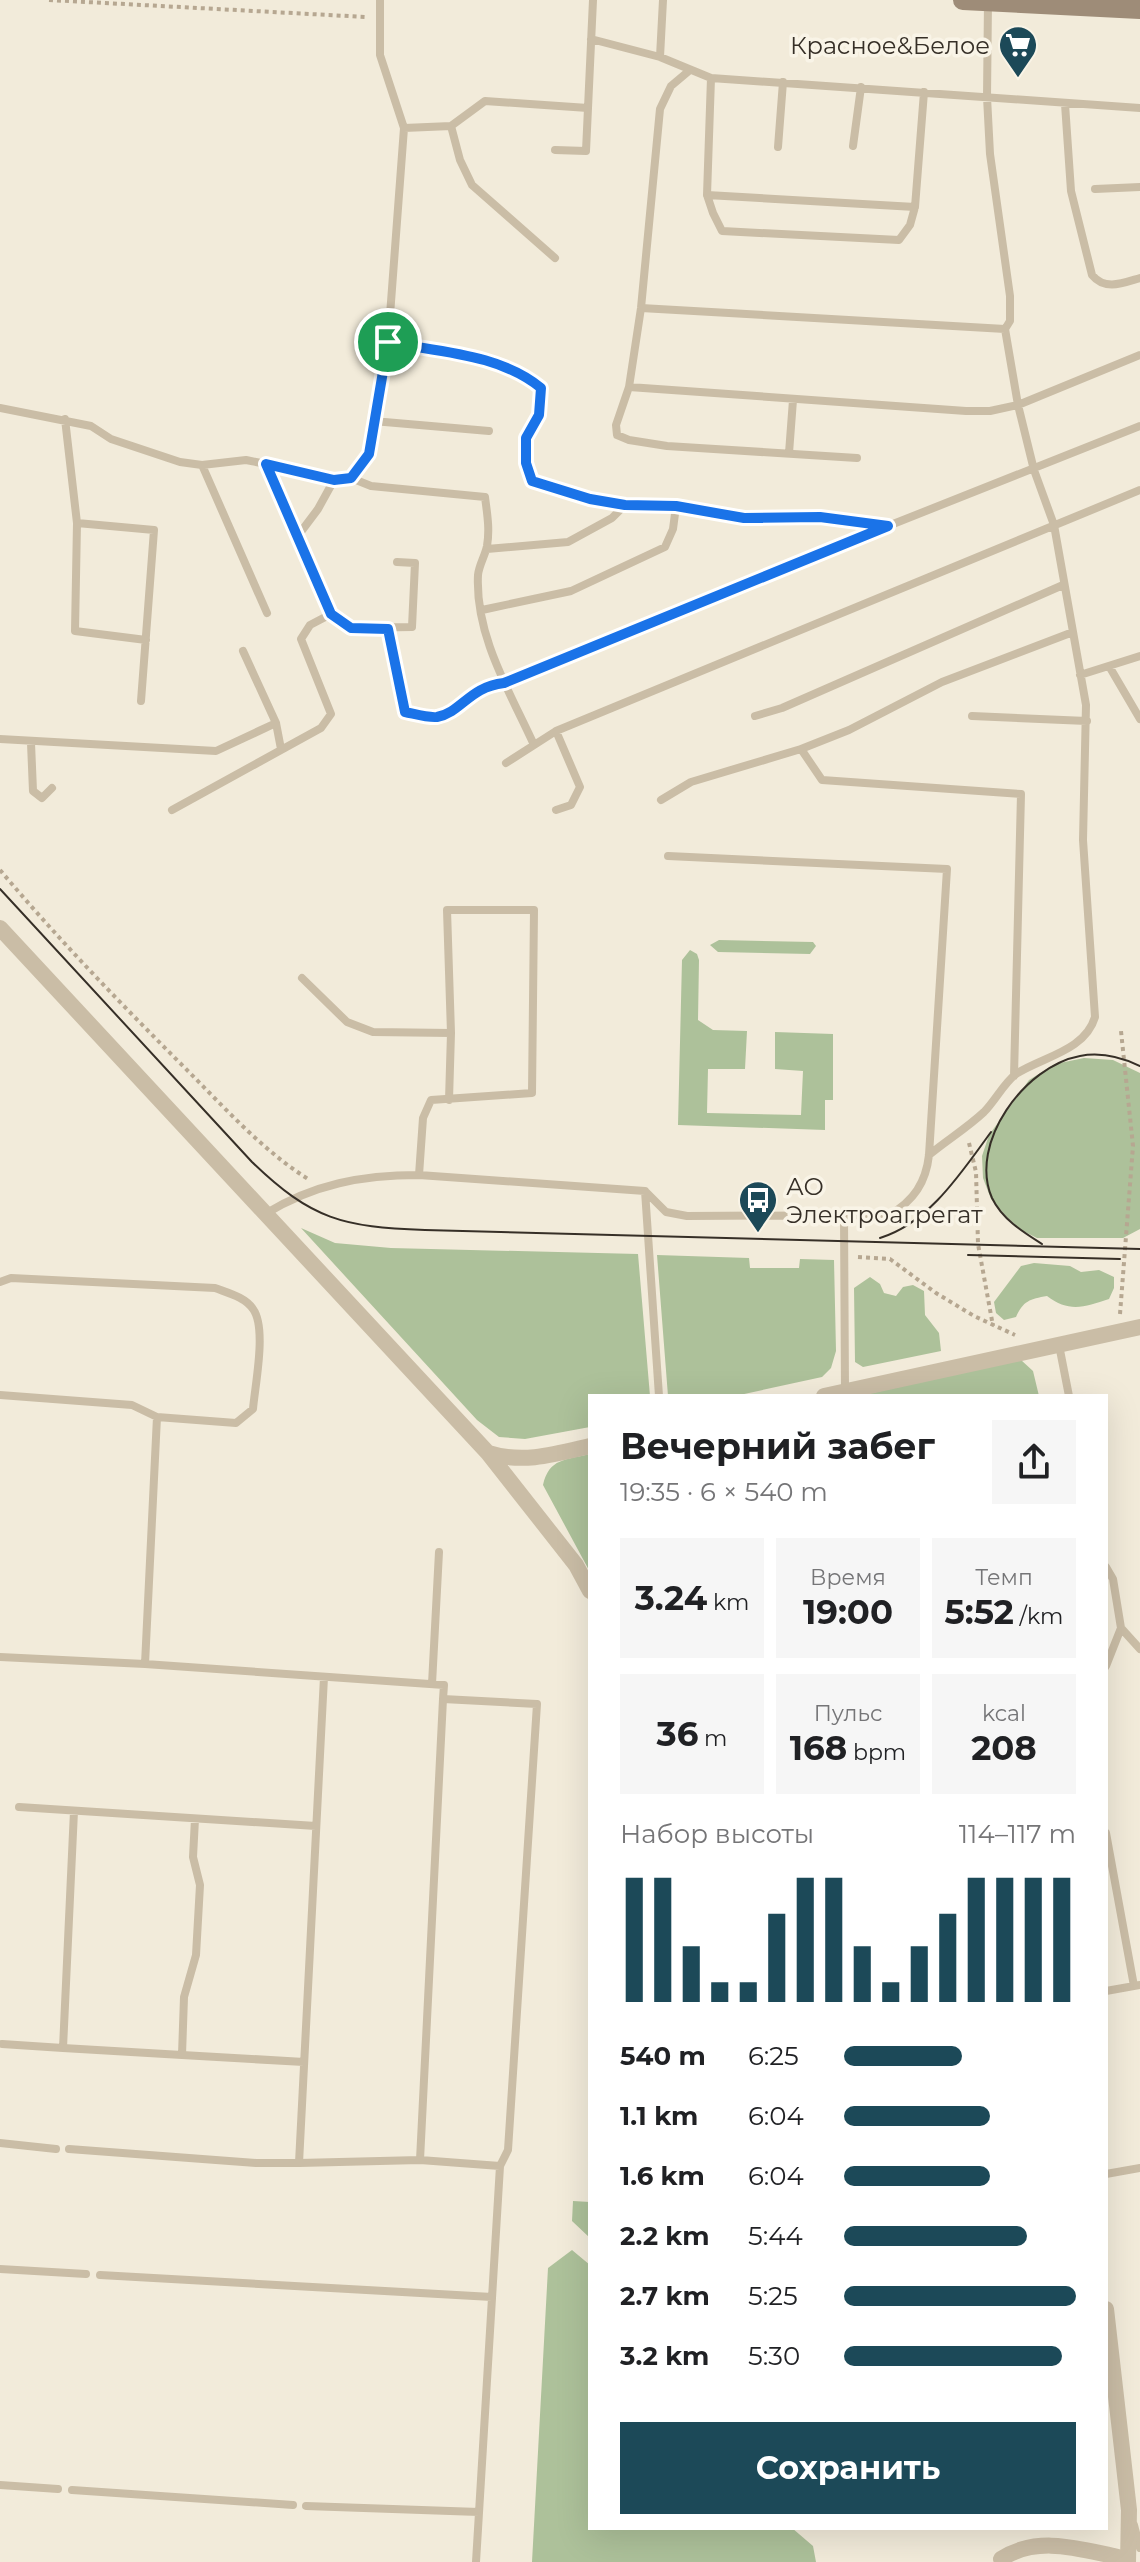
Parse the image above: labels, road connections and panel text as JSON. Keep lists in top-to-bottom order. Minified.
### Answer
{"places":{"supermarket":["Красное&Белое"],"bus stop":["АО Электроагрегат"]},"page":{"heading":["Вечерний забег","19:35 · 6 × 540 m"],"stats":[["3.24 km"],["Время","19:00"],["Темп","5:52 /km"],["36 m"],["Пульс","168 bpm"],["kcal","208"]],"chart":["Набор высоты","114–117 m"],"list":[{"name":"540 m","note":"6:25"},{"name":"1.1 km","note":"6:04"},{"name":"1.6 km","note":"6:04"},{"name":"2.2 km","note":"5:44"},{"name":"2.7 km","note":"5:25"},{"name":"3.2 km","note":"5:30"}],"buttons":"Сохранить"}}
